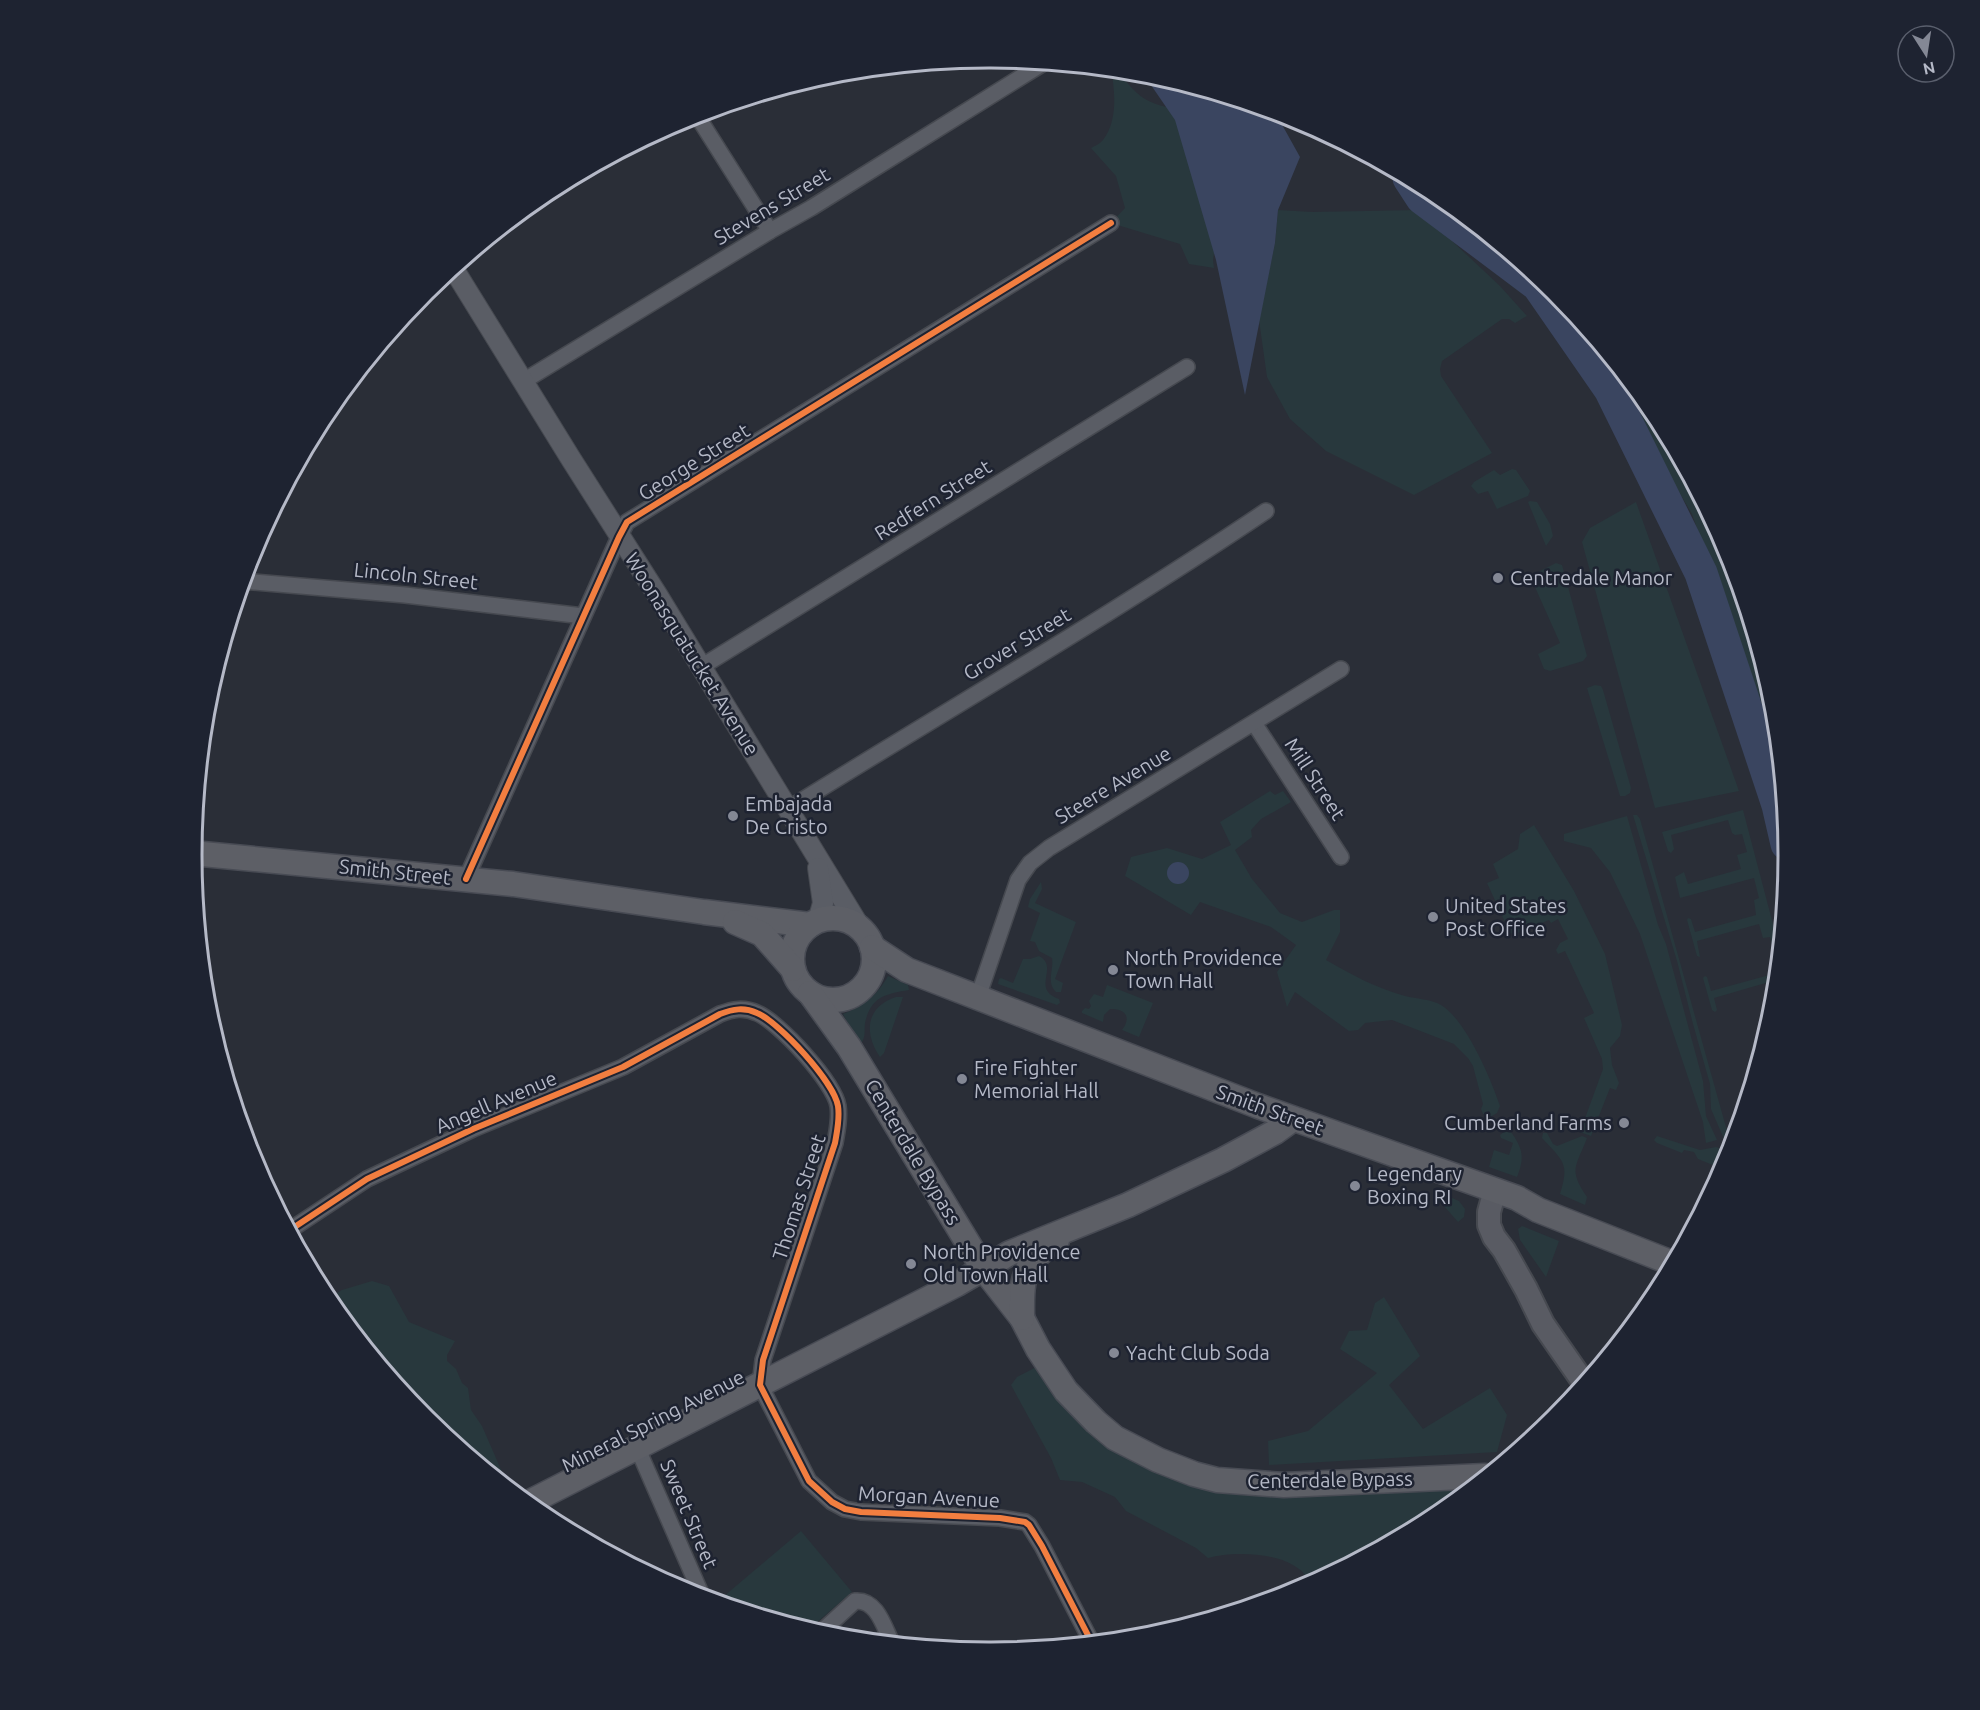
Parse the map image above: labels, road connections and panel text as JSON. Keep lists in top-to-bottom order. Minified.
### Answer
{"streets":{"main road":["Smith Street","Centerdale Bypass","Mineral Spring Avenue"],"street":["Stevens Street","George Street","Redfern Street","Lincoln Street","Grover Street","Woonasquatucket Avenue","Mill Street","Steere Avenue","Angell Avenue","Thomas Street","Morgan Avenue","Sweet Street"]},"crossings":[["Stevens Street","Woonasquatucket Avenue"],["George Street","Lincoln Street"],["George Street","Woonasquatucket Avenue"],["George Street","Smith Street"],["Redfern Street","Woonasquatucket Avenue"],["Grover Street","Woonasquatucket Avenue"],["Woonasquatucket Avenue","Smith Street"],["Woonasquatucket Avenue","Centerdale Bypass"],["Mill Street","Steere Avenue"],["Steere Avenue","Smith Street"],["Smith Street","Centerdale Bypass"],["Smith Street","Mineral Spring Avenue"],["Angell Avenue","Thomas Street"],["Centerdale Bypass","Mineral Spring Avenue"],["Thomas Street","Mineral Spring Avenue"],["Thomas Street","Morgan Avenue"],["Mineral Spring Avenue","Morgan Avenue"],["Mineral Spring Avenue","Sweet Street"]],"places":["Centredale Manor","Embajada De Cristo","United States Post Office","North Providence Town Hall","Fire Fighter Memorial Hall","Cumberland Farms","Legendary Boxing RI","North Providence Old Town Hall","Yacht Club Soda"],"north":"bottom"}
